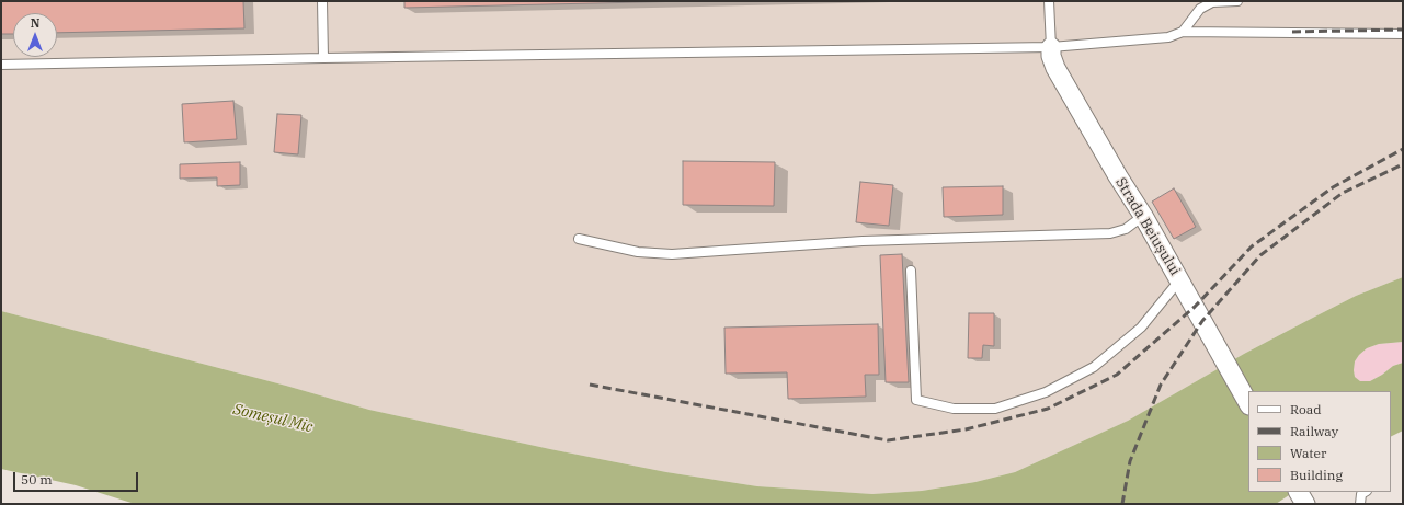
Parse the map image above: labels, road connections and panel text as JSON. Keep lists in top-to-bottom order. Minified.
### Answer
{"streets":{"street":["Strada Beiușului"]},"water":["Someșul Mic"],"legend":["Road","Railway","Water","Building"],"scale_bar":"50 m","north":"top"}
